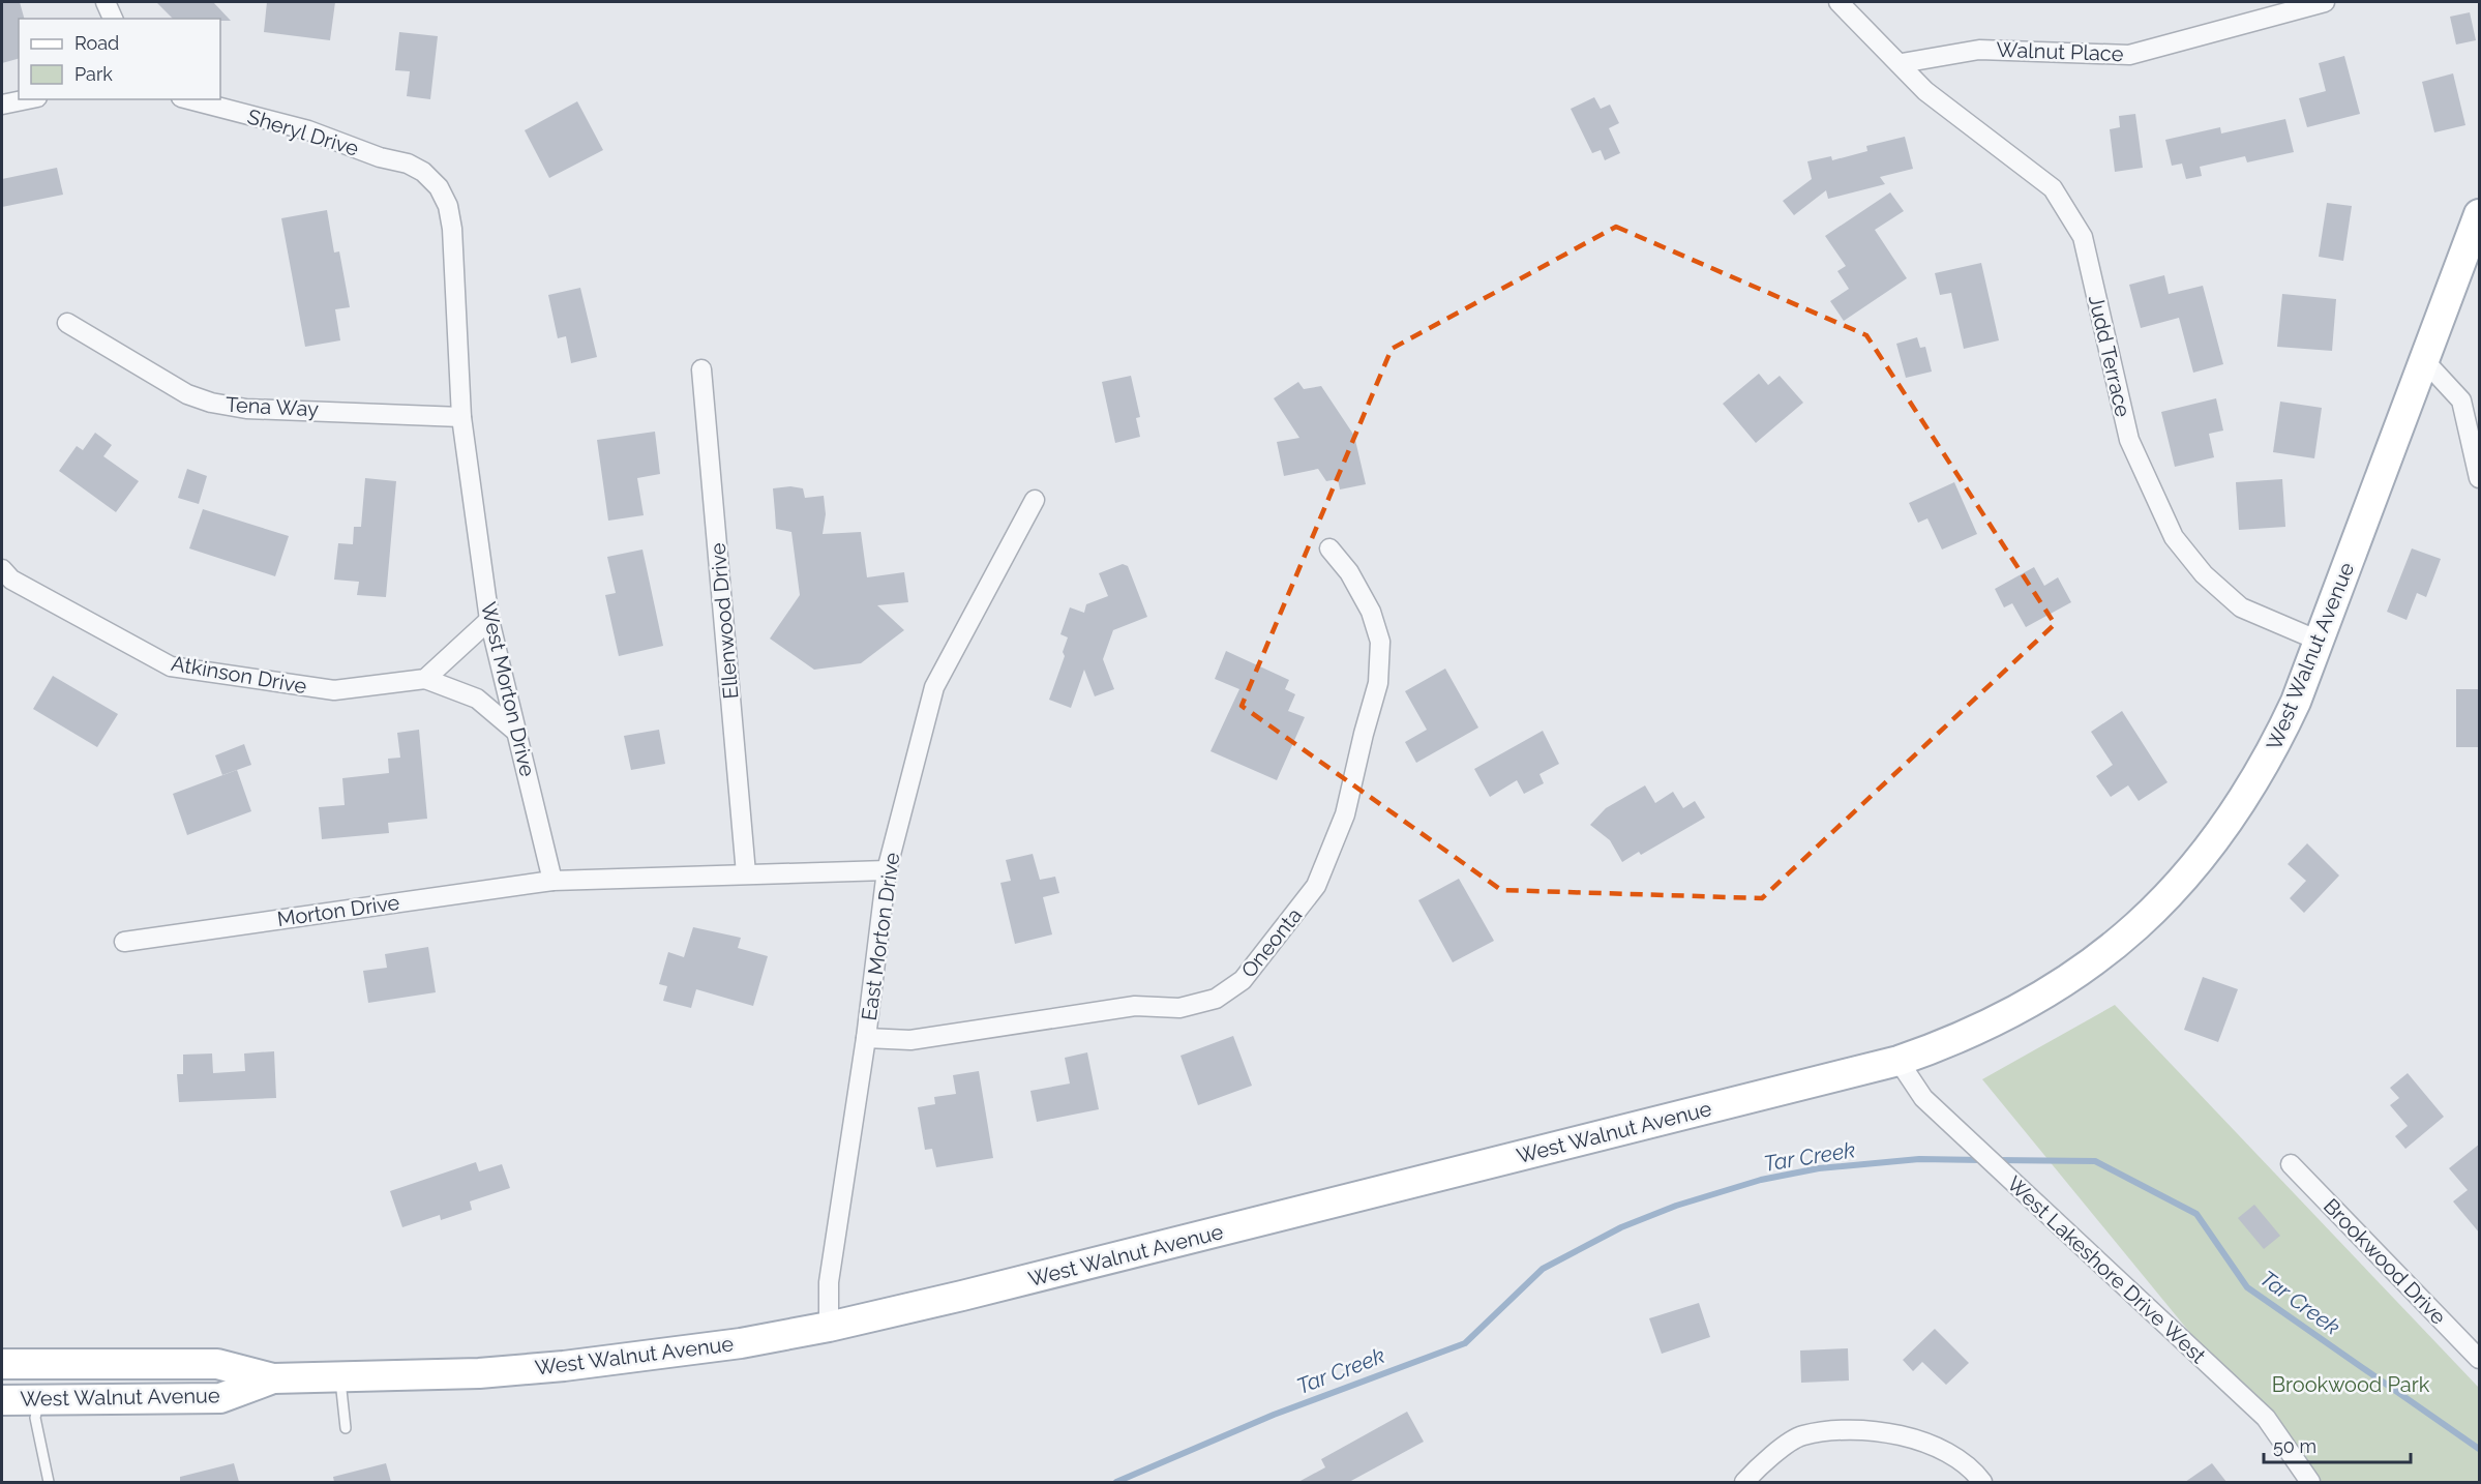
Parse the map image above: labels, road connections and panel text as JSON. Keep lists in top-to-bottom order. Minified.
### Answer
{"streets":{"main road":["West Walnut Avenue"],"street":["Walnut Place","Sheryl Drive","Judd Terrace","Tena Way","Ellenwood Drive","Atkinson Drive","West Morton Drive","Morton Drive","East Morton Drive","Oneonta","Brookwood Drive","West Lakeshore Drive West"]},"crossings":[["Walnut Place","Judd Terrace"],["Sheryl Drive","West Morton Drive"],["Judd Terrace","West Walnut Avenue"],["Tena Way","West Morton Drive"],["West Walnut Avenue","East Morton Drive"],["West Walnut Avenue","West Lakeshore Drive West"],["Atkinson Drive","West Morton Drive"],["West Morton Drive","Morton Drive"],["East Morton Drive","Oneonta"]],"water":["Tar Creek"],"parks":["Brookwood Park"],"legend":["Road","Park"],"scale_bar":"50 m"}
